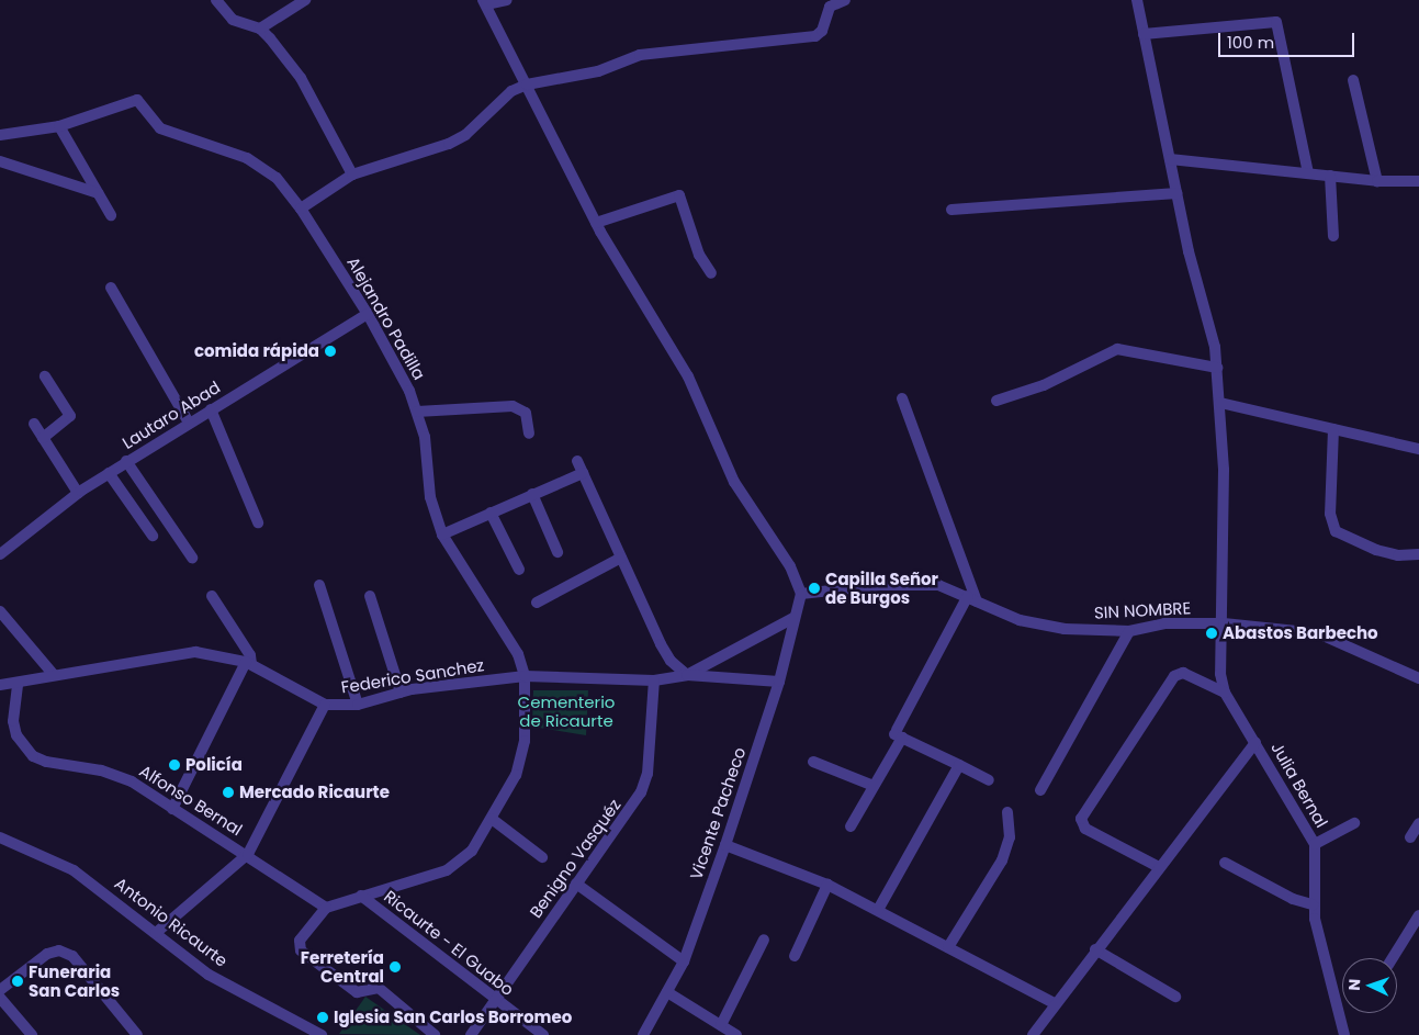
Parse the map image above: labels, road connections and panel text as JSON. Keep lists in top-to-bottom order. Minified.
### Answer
{"streets":{"street":["Alejandro Padilla","Lautaro Abad","SIN NOMBRE","Federico Sanchez","Julia Bernal","Alfonso Bernal","Vicente Pacheco","Benigno Vasquéz","Antonio Ricaurte","Ricaurte - El Guabo"]},"crossings":[["Alejandro Padilla","Lautaro Abad"],["Alejandro Padilla","Federico Sanchez"],["Alejandro Padilla","Ricaurte - El Guabo"],["SIN NOMBRE","Julia Bernal"],["SIN NOMBRE","Vicente Pacheco"],["Federico Sanchez","Alfonso Bernal"],["Federico Sanchez","Vicente Pacheco"],["Federico Sanchez","Benigno Vasquéz"],["Benigno Vasquéz","Ricaurte - El Guabo"]],"parks":["Cementerio de Ricaurte"],"places":["comida rápida","Capilla Señor de Burgos","Abastos Barbecho","Policía","Mercado Ricaurte","Ferretería Central","Funeraria San Carlos","Iglesia San Carlos Borromeo"],"scale_bar":"100 m","north":"left"}
